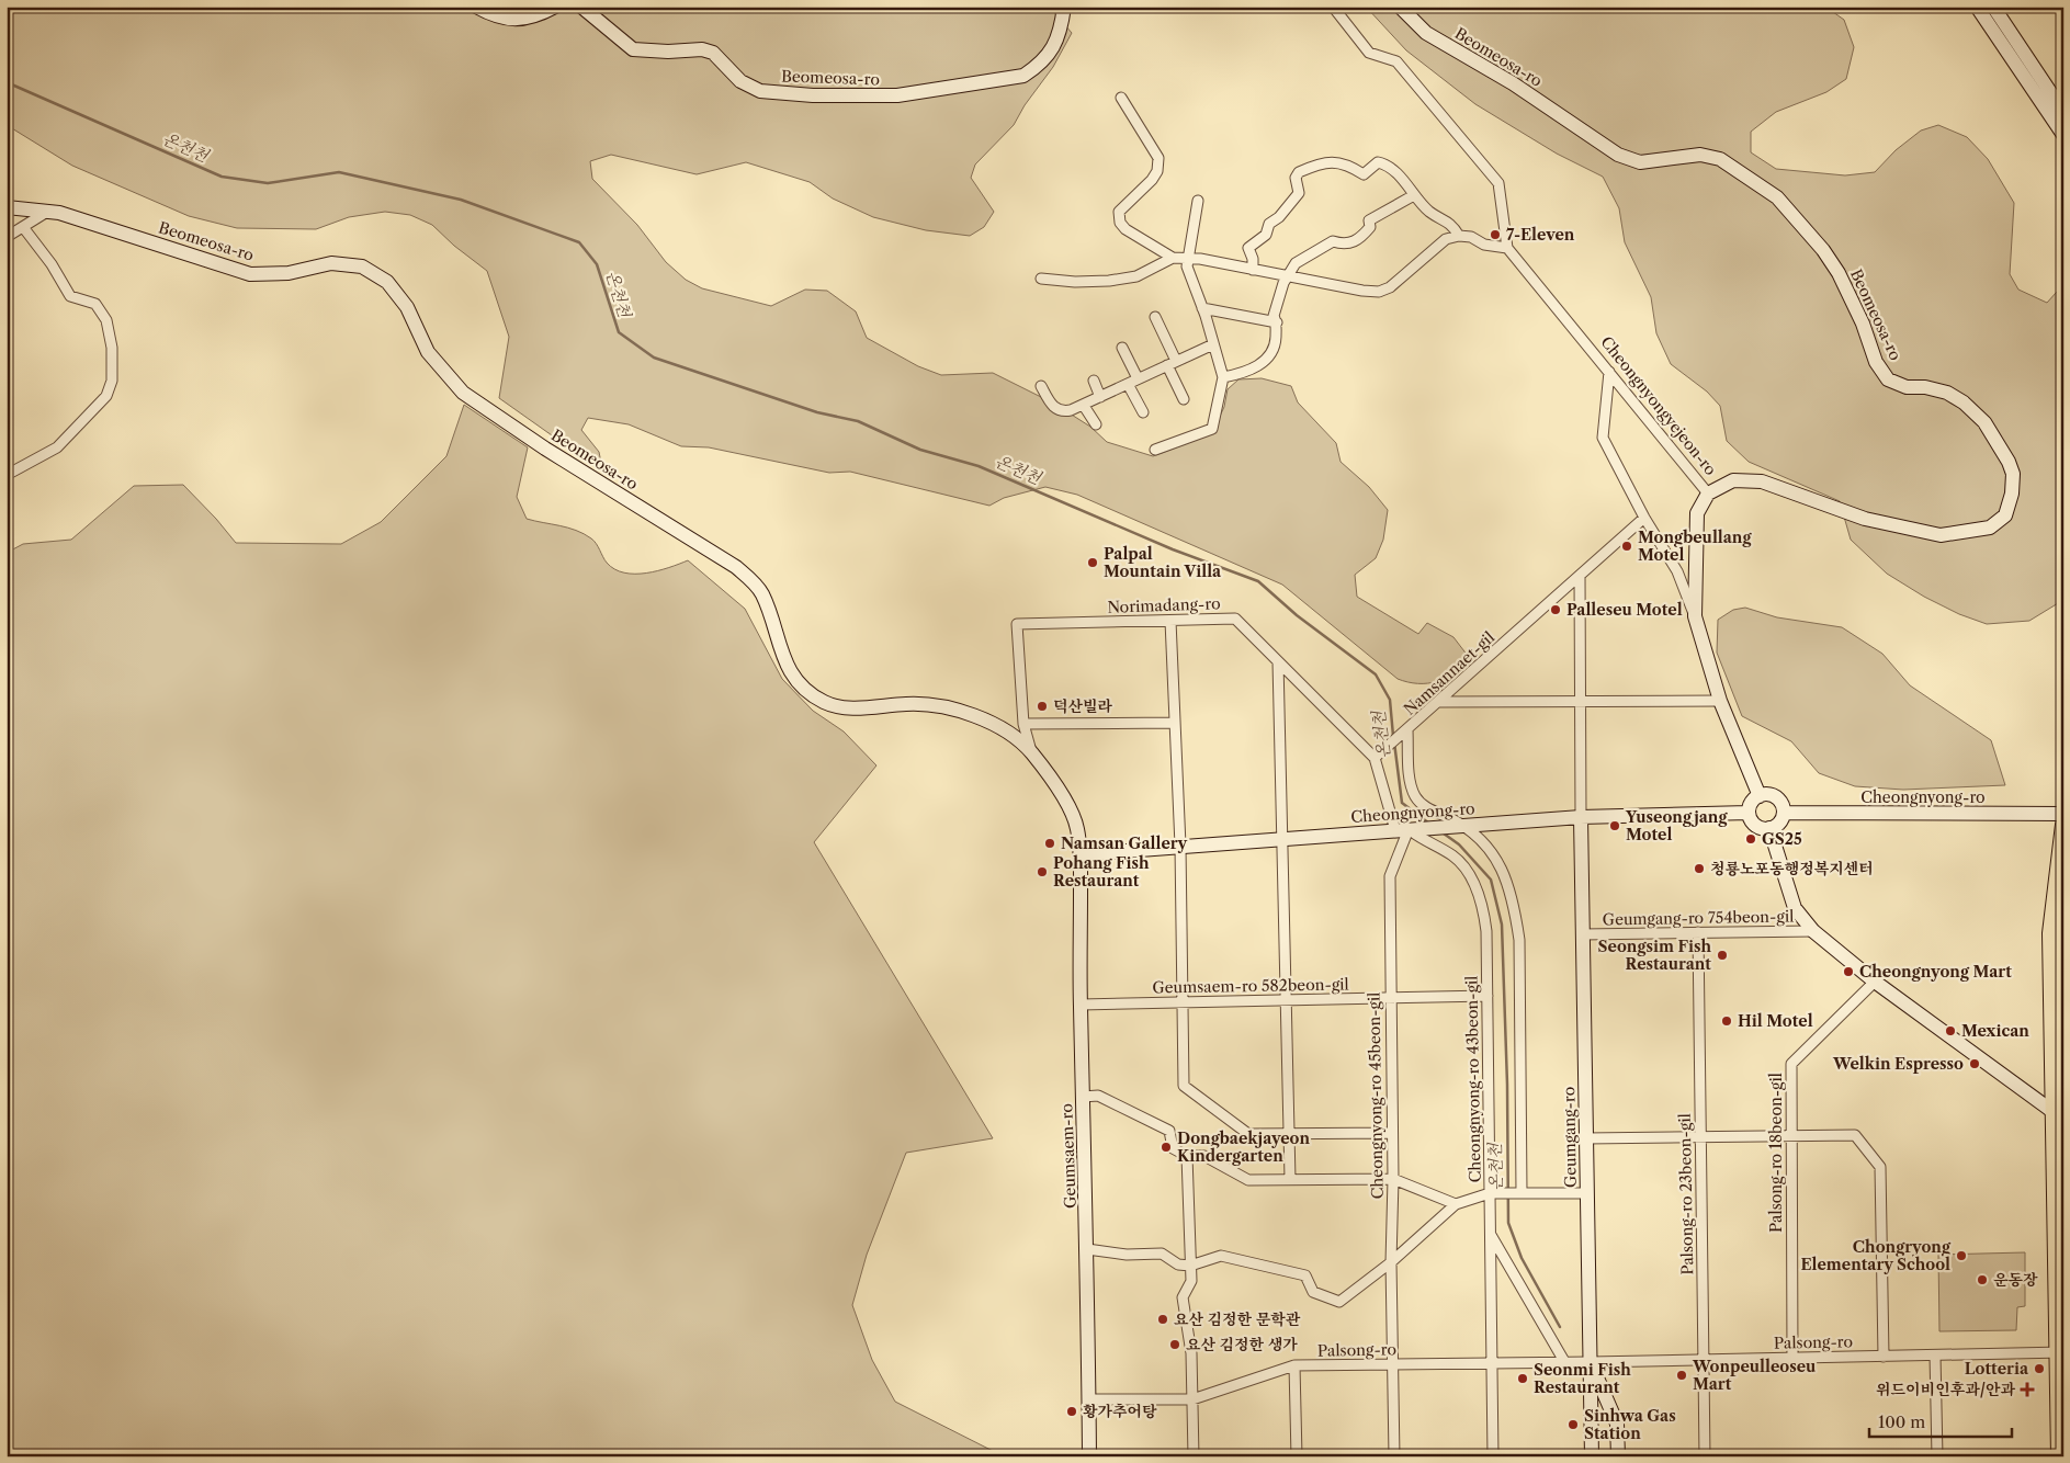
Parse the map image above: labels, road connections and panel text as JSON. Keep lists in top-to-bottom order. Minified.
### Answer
{"streets":{"street":["Beomeosa-ro","Cheongnyongyejeon-ro","Norimadang-ro","Namsannaet-gil","Cheongnyong-ro","Geumgang-ro 754beon-gil","Geumsaem-ro 582beon-gil","Cheongnyong-ro 43beon-gil","Cheongnyong-ro 45beon-gil","Geumgang-ro","Palsong-ro 18beon-gil","Geumsaem-ro","Palsong-ro 23beon-gil","Palsong-ro"]},"crossings":[["Beomeosa-ro","Cheongnyongyejeon-ro"],["Beomeosa-ro","Norimadang-ro"],["Beomeosa-ro","Cheongnyong-ro"],["Beomeosa-ro","Geumsaem-ro"],["Cheongnyongyejeon-ro","Cheongnyong-ro"],["Norimadang-ro","Cheongnyong-ro"],["Norimadang-ro","Cheongnyong-ro 43beon-gil"],["Norimadang-ro","Cheongnyong-ro 45beon-gil"],["Namsannaet-gil","Cheongnyong-ro"],["Cheongnyong-ro","Cheongnyong-ro 43beon-gil"],["Cheongnyong-ro","Cheongnyong-ro 45beon-gil"],["Cheongnyong-ro","Geumgang-ro"],["Cheongnyong-ro","Geumsaem-ro"],["Geumgang-ro 754beon-gil","Geumgang-ro"],["Geumgang-ro 754beon-gil","Palsong-ro 23beon-gil"],["Geumsaem-ro 582beon-gil","Cheongnyong-ro 43beon-gil"],["Geumsaem-ro 582beon-gil","Cheongnyong-ro 45beon-gil"],["Geumsaem-ro 582beon-gil","Geumsaem-ro"],["Cheongnyong-ro 43beon-gil","Cheongnyong-ro 45beon-gil"],["Cheongnyong-ro 43beon-gil","Palsong-ro"],["Cheongnyong-ro 45beon-gil","Palsong-ro"],["Geumgang-ro","Palsong-ro"],["Palsong-ro 18beon-gil","Palsong-ro"],["Geumsaem-ro","Palsong-ro"],["Palsong-ro 23beon-gil","Palsong-ro"]],"water":["온천천"],"places":{"other":["7-Eleven","Mongbeullang Motel","Palpal Mountain Villa","Palleseu Motel","덕산빌라","Yuseongjang Motel","GS25","Namsan Gallery","청룡노포동행정복지센터","Pohang Fish Restaurant","Seongsim Fish Restaurant","Cheongnyong Mart","Hil Motel","Mexican","Welkin Espresso","Dongbaekjayeon Kindergarten","Chongryong Elementary School","운동장","요산 김정한 문학관","요산 김정한 생가","Lotteria","Wonpeulleoseu Mart","Seonmi Fish Restaurant","황가추어탕","Sinhwa Gas Station"],"health":["위드이비인후과/안과"]},"scale_bar":"100 m"}
